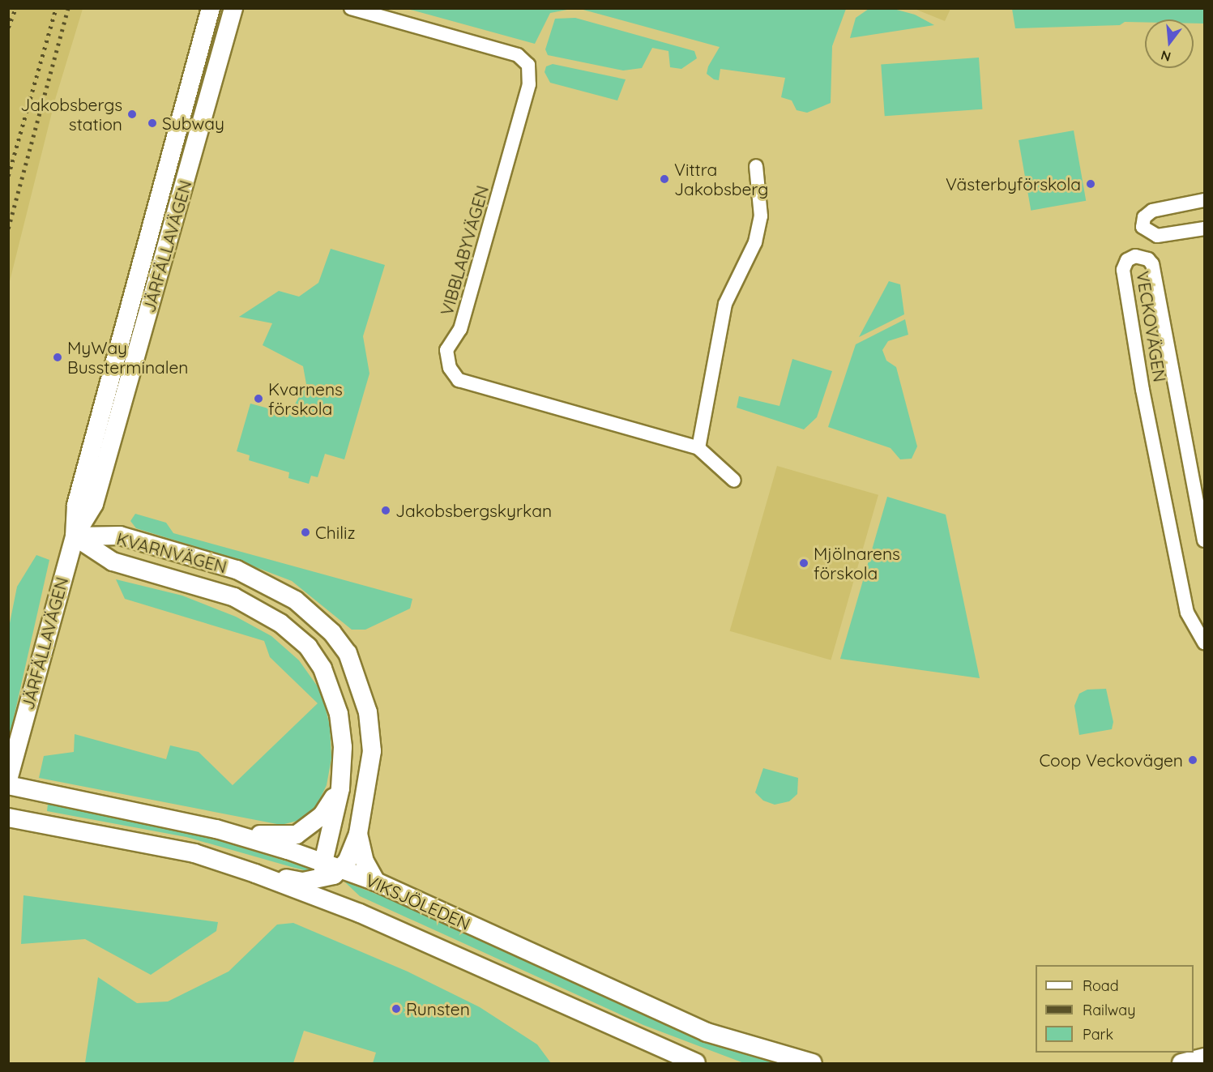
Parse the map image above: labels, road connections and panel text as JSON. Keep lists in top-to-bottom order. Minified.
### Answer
{"streets":{"street":["JÄRFÄLLAVÄGEN","VIBBLABYVÄGEN","VECKOVÄGEN","KVARNVÄGEN","VIKSJÖLEDEN"]},"crossings":[["JÄRFÄLLAVÄGEN","KVARNVÄGEN"],["KVARNVÄGEN","VIKSJÖLEDEN"]],"places":["Jakobsbergs station","Subway","Vittra Jakobsberg","Västerbyförskola","MyWay Bussterminalen","Kvarnens förskola","Jakobsbergskyrkan","Chiliz","Mjölnarens förskola","Coop Veckovägen","Runsten"],"legend":["Road","Railway","Park"],"north":"bottom"}
